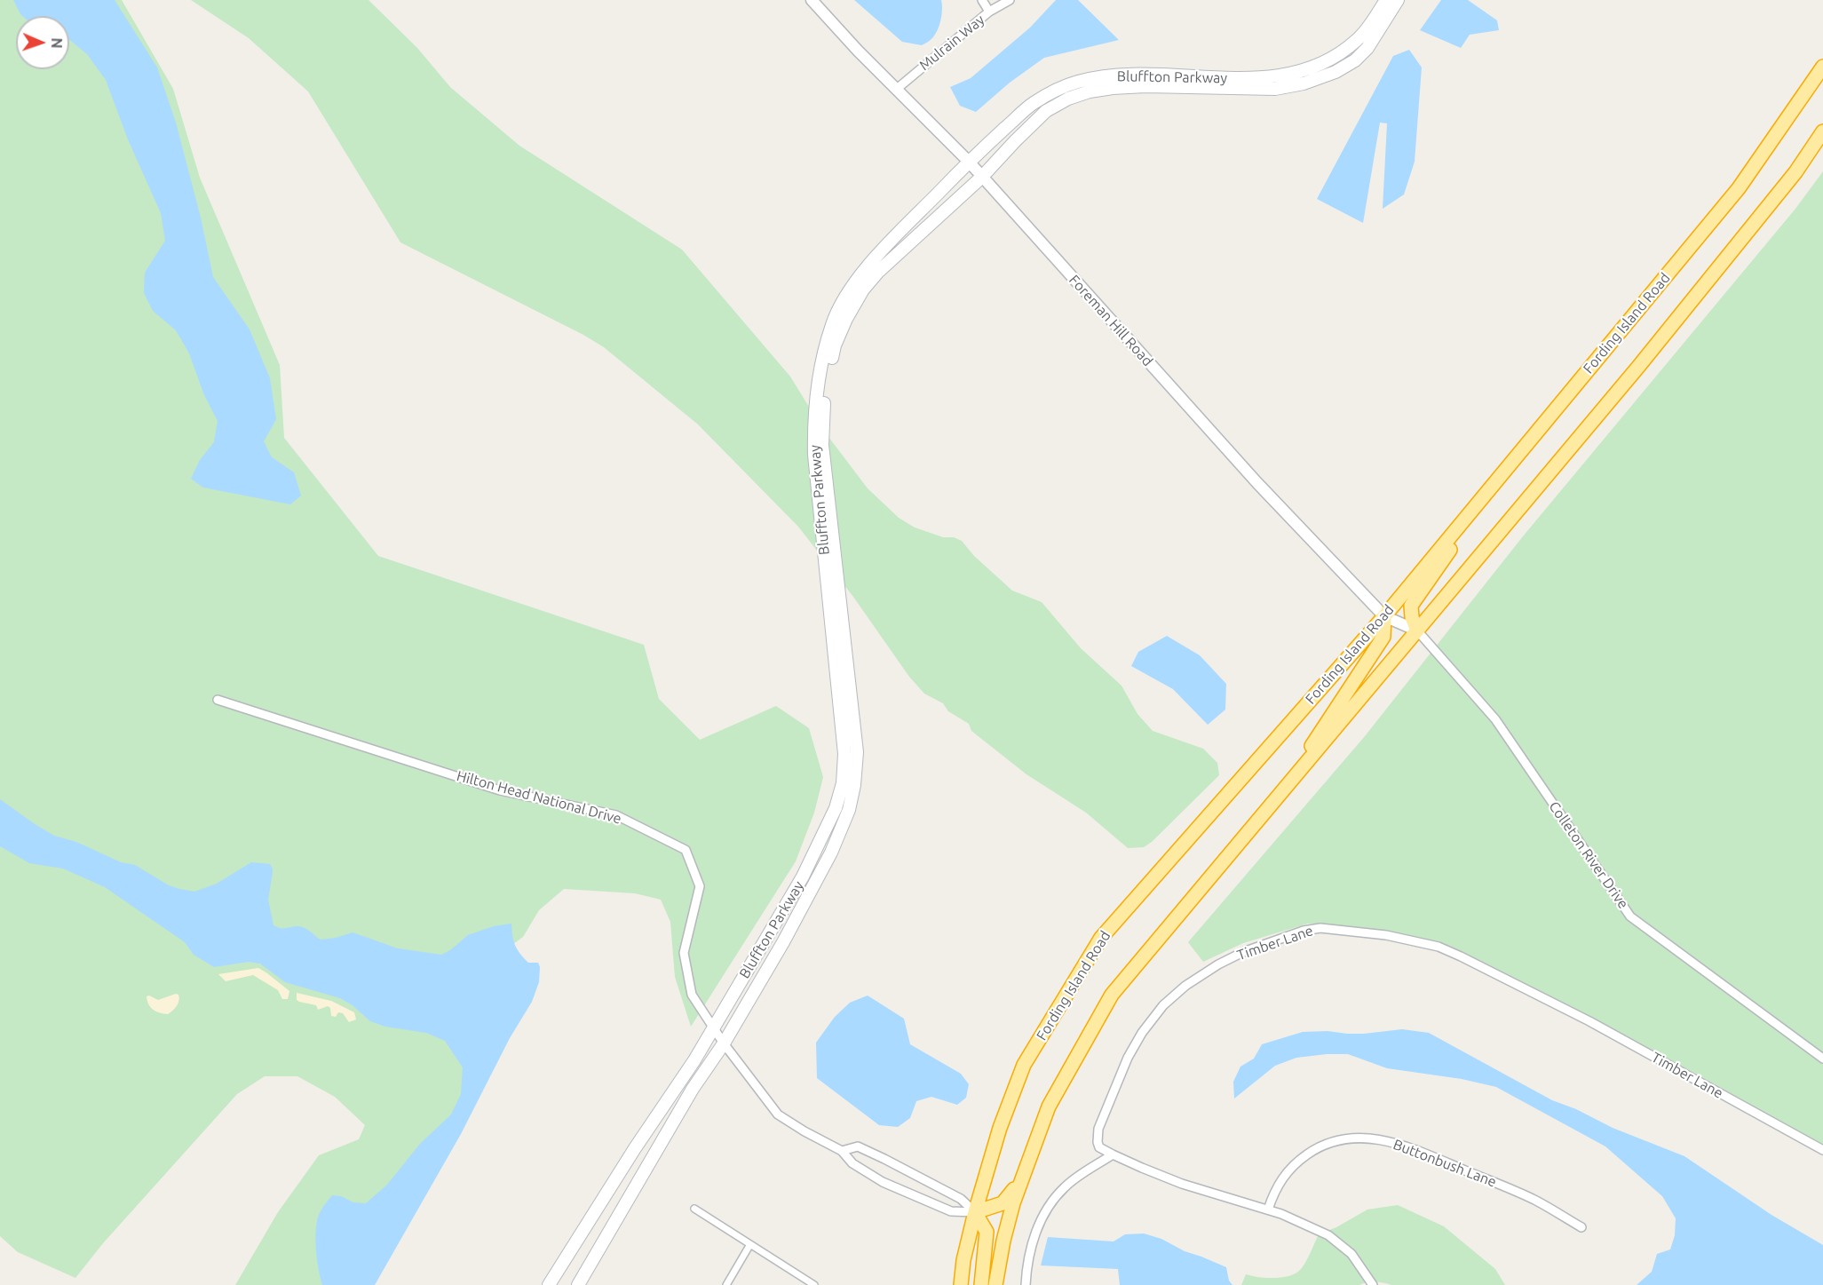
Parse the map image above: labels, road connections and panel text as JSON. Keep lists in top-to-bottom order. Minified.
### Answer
{"streets":{"highway":["Fording Island Road"],"main road":["Bluffton Parkway"],"street":["Mulrain Way","Foreman Hill Road","Hilton Head National Drive","Colleton River Drive","Timber Lane","Buttonbush Lane"]},"crossings":[["Mulrain Way","Foreman Hill Road"],["Bluffton Parkway","Foreman Hill Road"],["Bluffton Parkway","Hilton Head National Drive"],["Foreman Hill Road","Fording Island Road"],["Foreman Hill Road","Colleton River Drive"],["Fording Island Road","Hilton Head National Drive"],["Timber Lane","Buttonbush Lane"]],"north":"right"}
